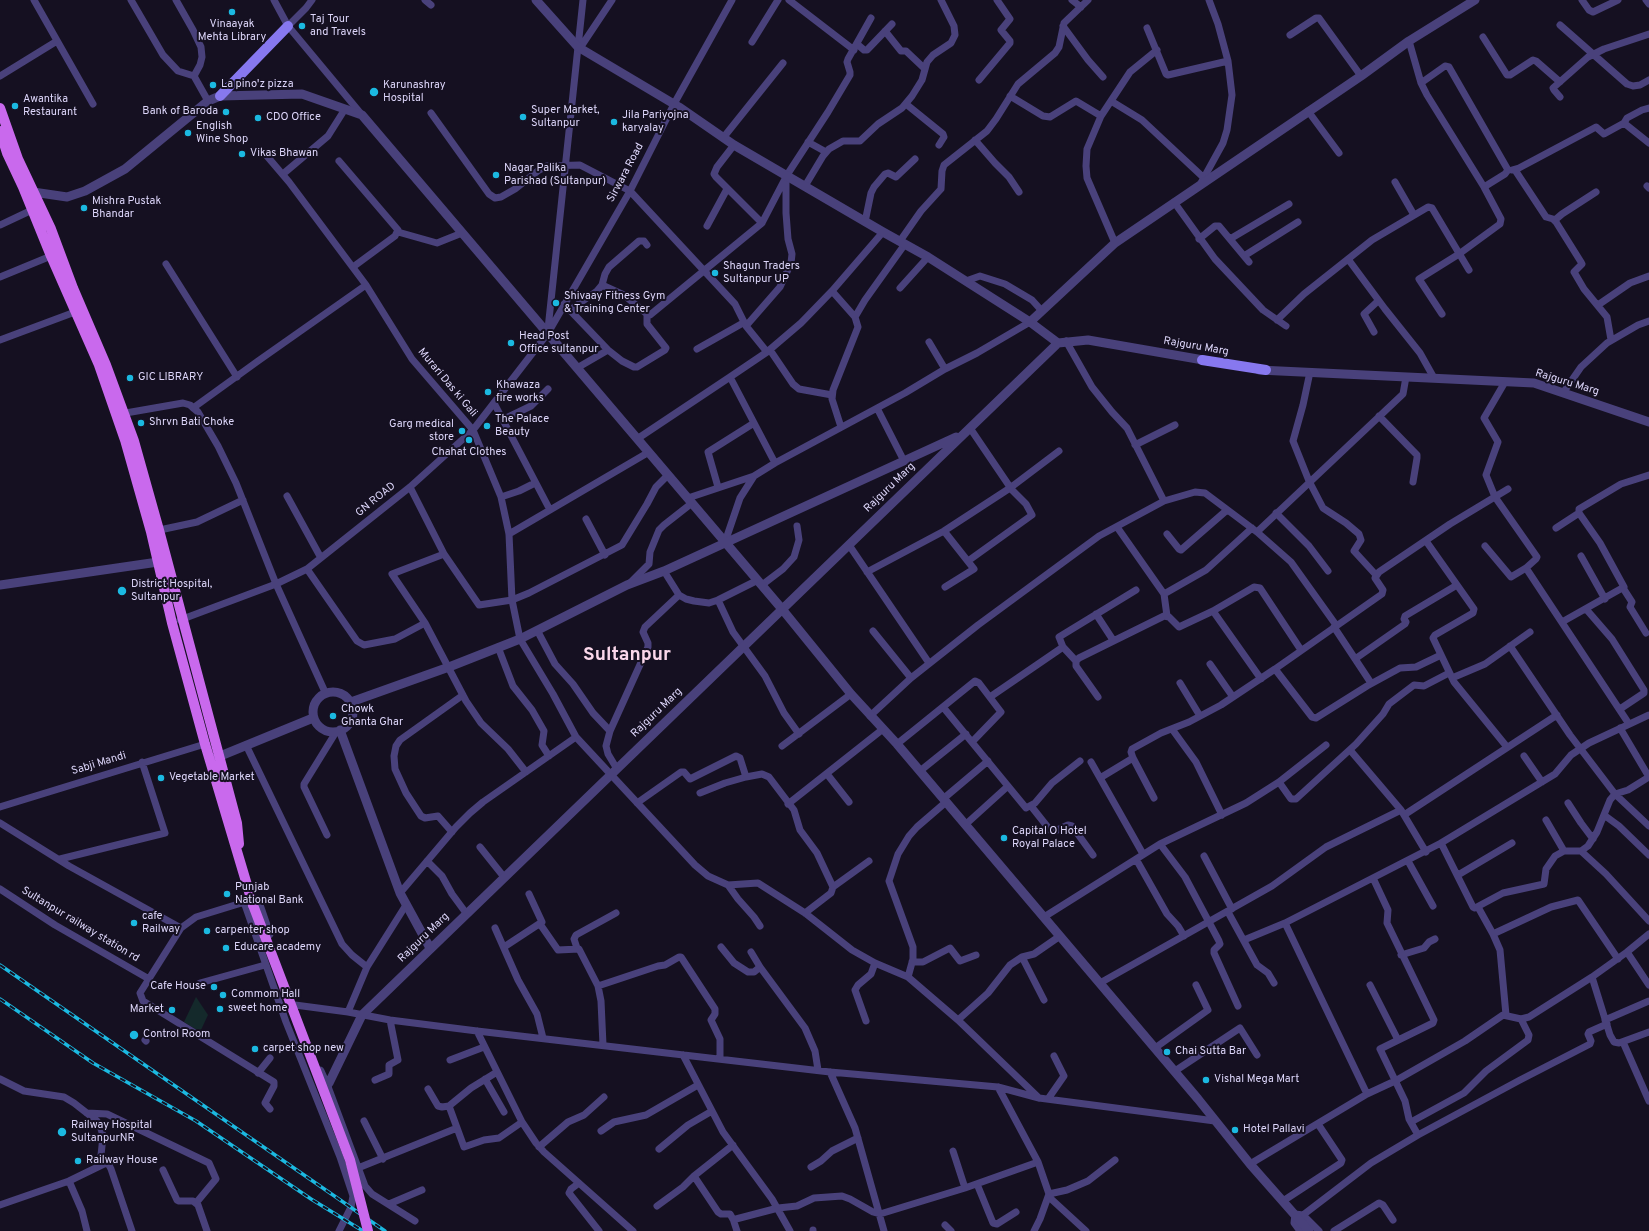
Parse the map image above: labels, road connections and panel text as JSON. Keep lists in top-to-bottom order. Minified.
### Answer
{"streets":{"street":["Sirwara Road","Rajguru Marg","Murari Das ki Gali","GN ROAD","Sabji Mandi","Sultanpur railway station rd"]},"crossings":[["Sirwara Road","GN ROAD"],["Rajguru Marg","Murari Das ki Gali"],["Murari Das ki Gali","GN ROAD"]],"districts":["Sultanpur"],"places":["Vinaayak Mehta Library","Taj Tour and Travels","La pino'z pizza","Karunashray Hospital","Awantika Restaurant","Bank of Baroda","Super Market, Sultanpur","CDO Office","Jila Pariyojna karyalay","English Wine Shop","Vikas Bhawan","Nagar Palika Parishad (Sultanpur)","Mishra Pustak Bhandar","Shagun Traders Sultanpur UP","Shivaay Fitness Gym & Training Center","Head Post Office sultanpur","GIC LIBRARY","Khawaza fire works","Shrvn Bati Choke","The Palace Beauty","Garg medical store","Chahat Clothes","District Hospital, Sultanpur","Chowk Ghanta Ghar","Vegetable Market","Capital O Hotel Royal Palace","Punjab National Bank","cafe Railway","carpenter shop","Educare academy","Cafe House","Commom Hall","sweet home","Market","Control Room","carpet shop new","Chai Sutta Bar","Vishal Mega Mart","Hotel Pallavi","Railway Hospital SultanpurNR","Railway House"]}
